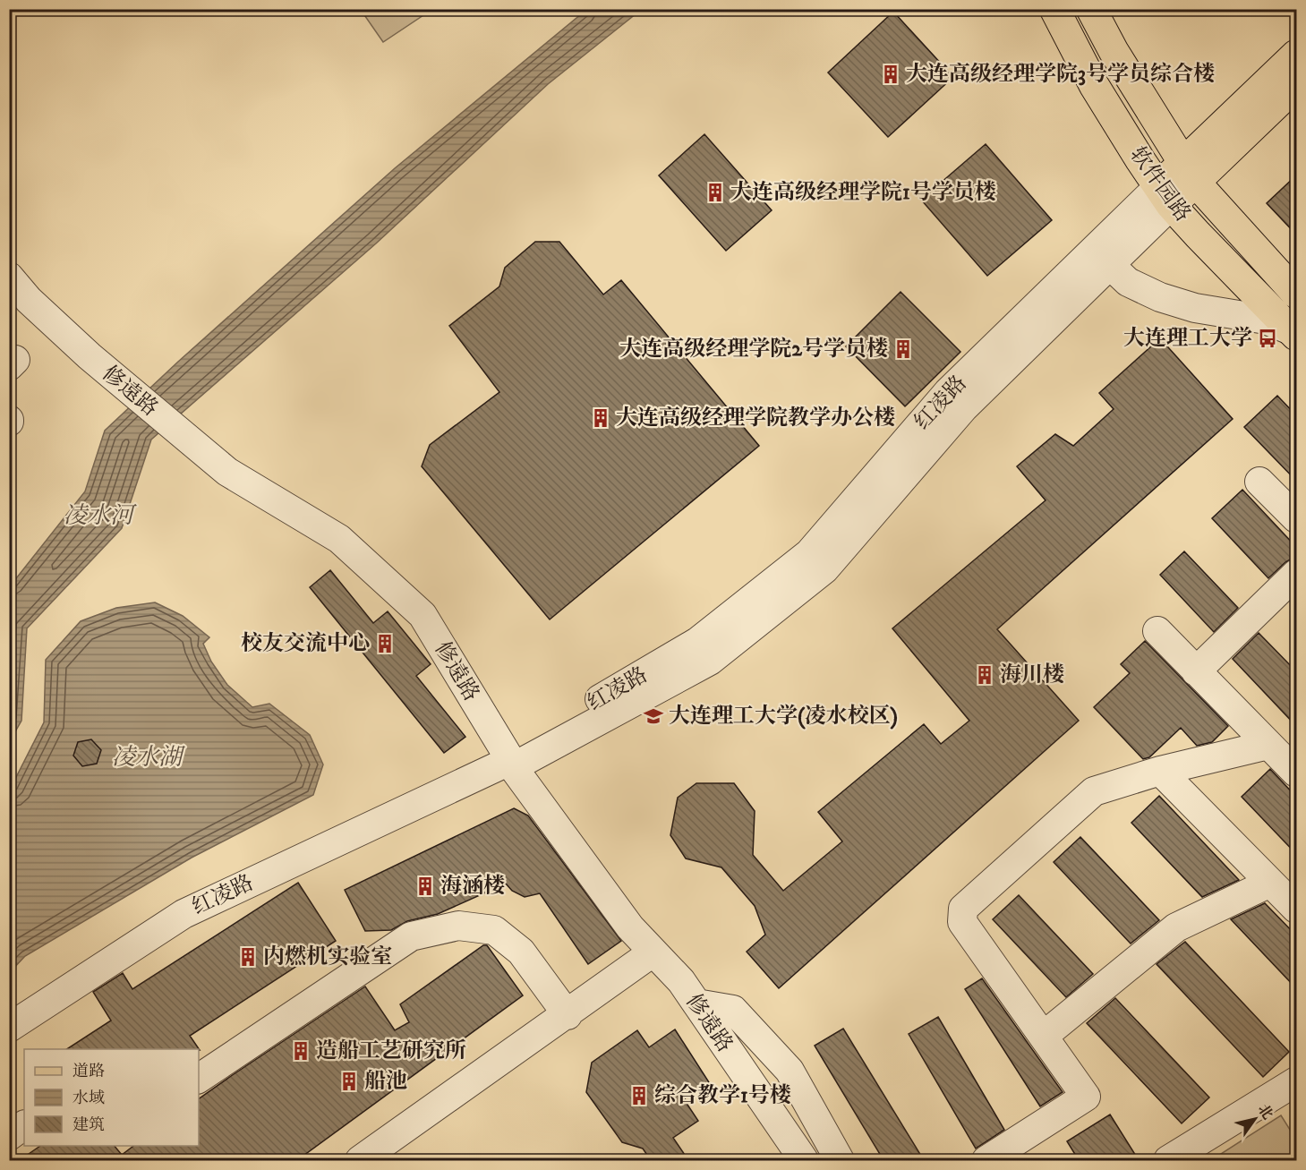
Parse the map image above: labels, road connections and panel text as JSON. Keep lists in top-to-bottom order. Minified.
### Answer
{"streets":{"main road":["软件园路","红凌路"],"street":["修遠路"]},"crossings":[["软件园路","红凌路"],["修遠路","红凌路"]],"water":["凌水河","凌水湖"],"places":{"building":["大连高级经理学院3号学员综合楼","大连高级经理学院1号学员楼","大连高级经理学院2号学员楼","大连高级经理学院教学办公楼","校友交流中心","海川楼","海涵楼","内燃机实验室","造船工艺研究所","船池","综合教学1号楼"],"bus stop":["大连理工大学"],"school or university":["大连理工大学(凌水校区)"]},"legend":["道路","水域","建筑"],"north":"top right"}
